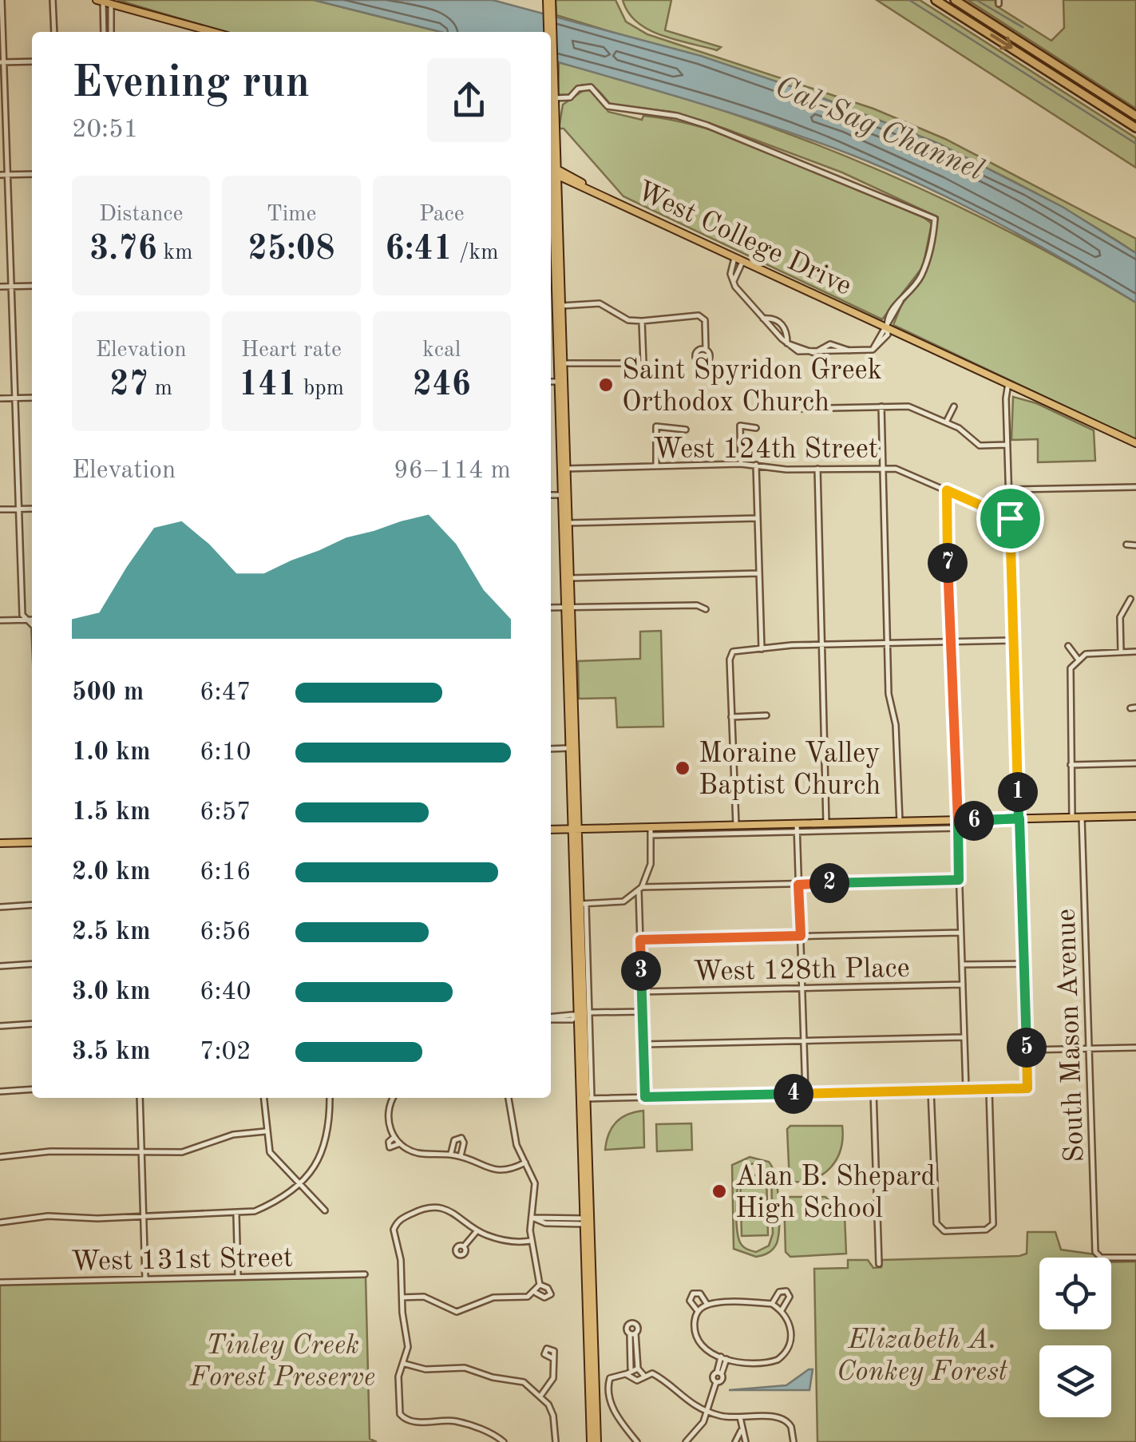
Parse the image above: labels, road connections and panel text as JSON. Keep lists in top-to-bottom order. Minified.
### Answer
{"streets":{"main road":["West College Drive"],"street":["West 124th Street","West 128th Place","South Mason Avenue","West 131st Street"]},"water":["Cal-Sag Channel"],"parks":["Elizabeth A. Conkey Forest","Tinley Creek Forest Preserve"],"places":["Saint Spyridon Greek Orthodox Church","Moraine Valley Baptist Church","Alan B. Shepard High School"],"page":{"heading":["Evening run","20:51"],"stats":[["Distance","3.76 km"],["Time","25:08"],["Pace","6:41 /km"],["Elevation","27 m"],["Heart rate","141 bpm"],["kcal","246"]],"chart":["Elevation","96–114 m"],"pins":["7","1","6","2","3","5","4"],"list":[{"name":"500 m","note":"6:47"},{"name":"1.0 km","note":"6:10"},{"name":"1.5 km","note":"6:57"},{"name":"2.0 km","note":"6:16"},{"name":"2.5 km","note":"6:56"},{"name":"3.0 km","note":"6:40"},{"name":"3.5 km","note":"7:02"}]}}
